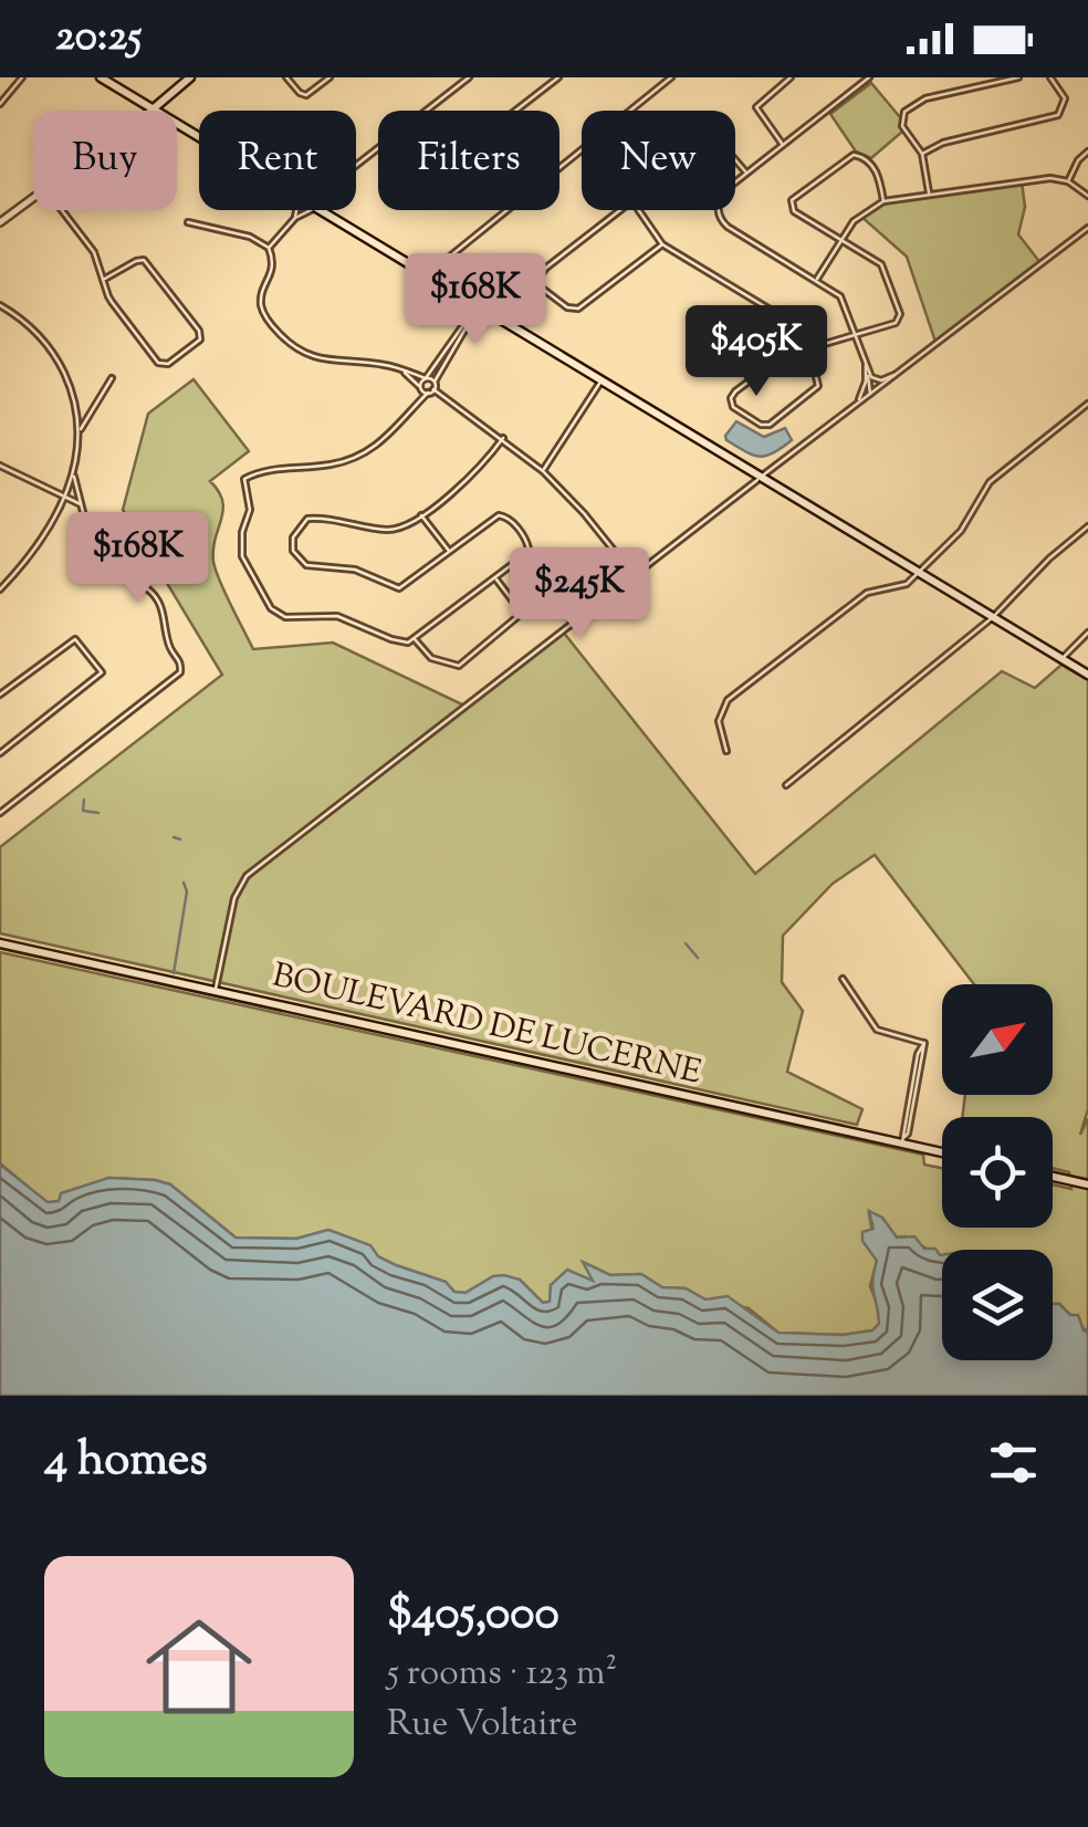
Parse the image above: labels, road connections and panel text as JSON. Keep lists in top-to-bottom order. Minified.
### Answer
{"streets":{"main road":["BOULEVARD DE LUCERNE"]},"north":"top right","page":{"status":"20:25","chip":["Buy","Rent","Filters","New"],"price":["$168K","$405K","$168K","$245K"],"heading":"4 homes","list":[{"name":"$405,000","note":"5 rooms · 123 m² · Rue Voltaire"}]}}
